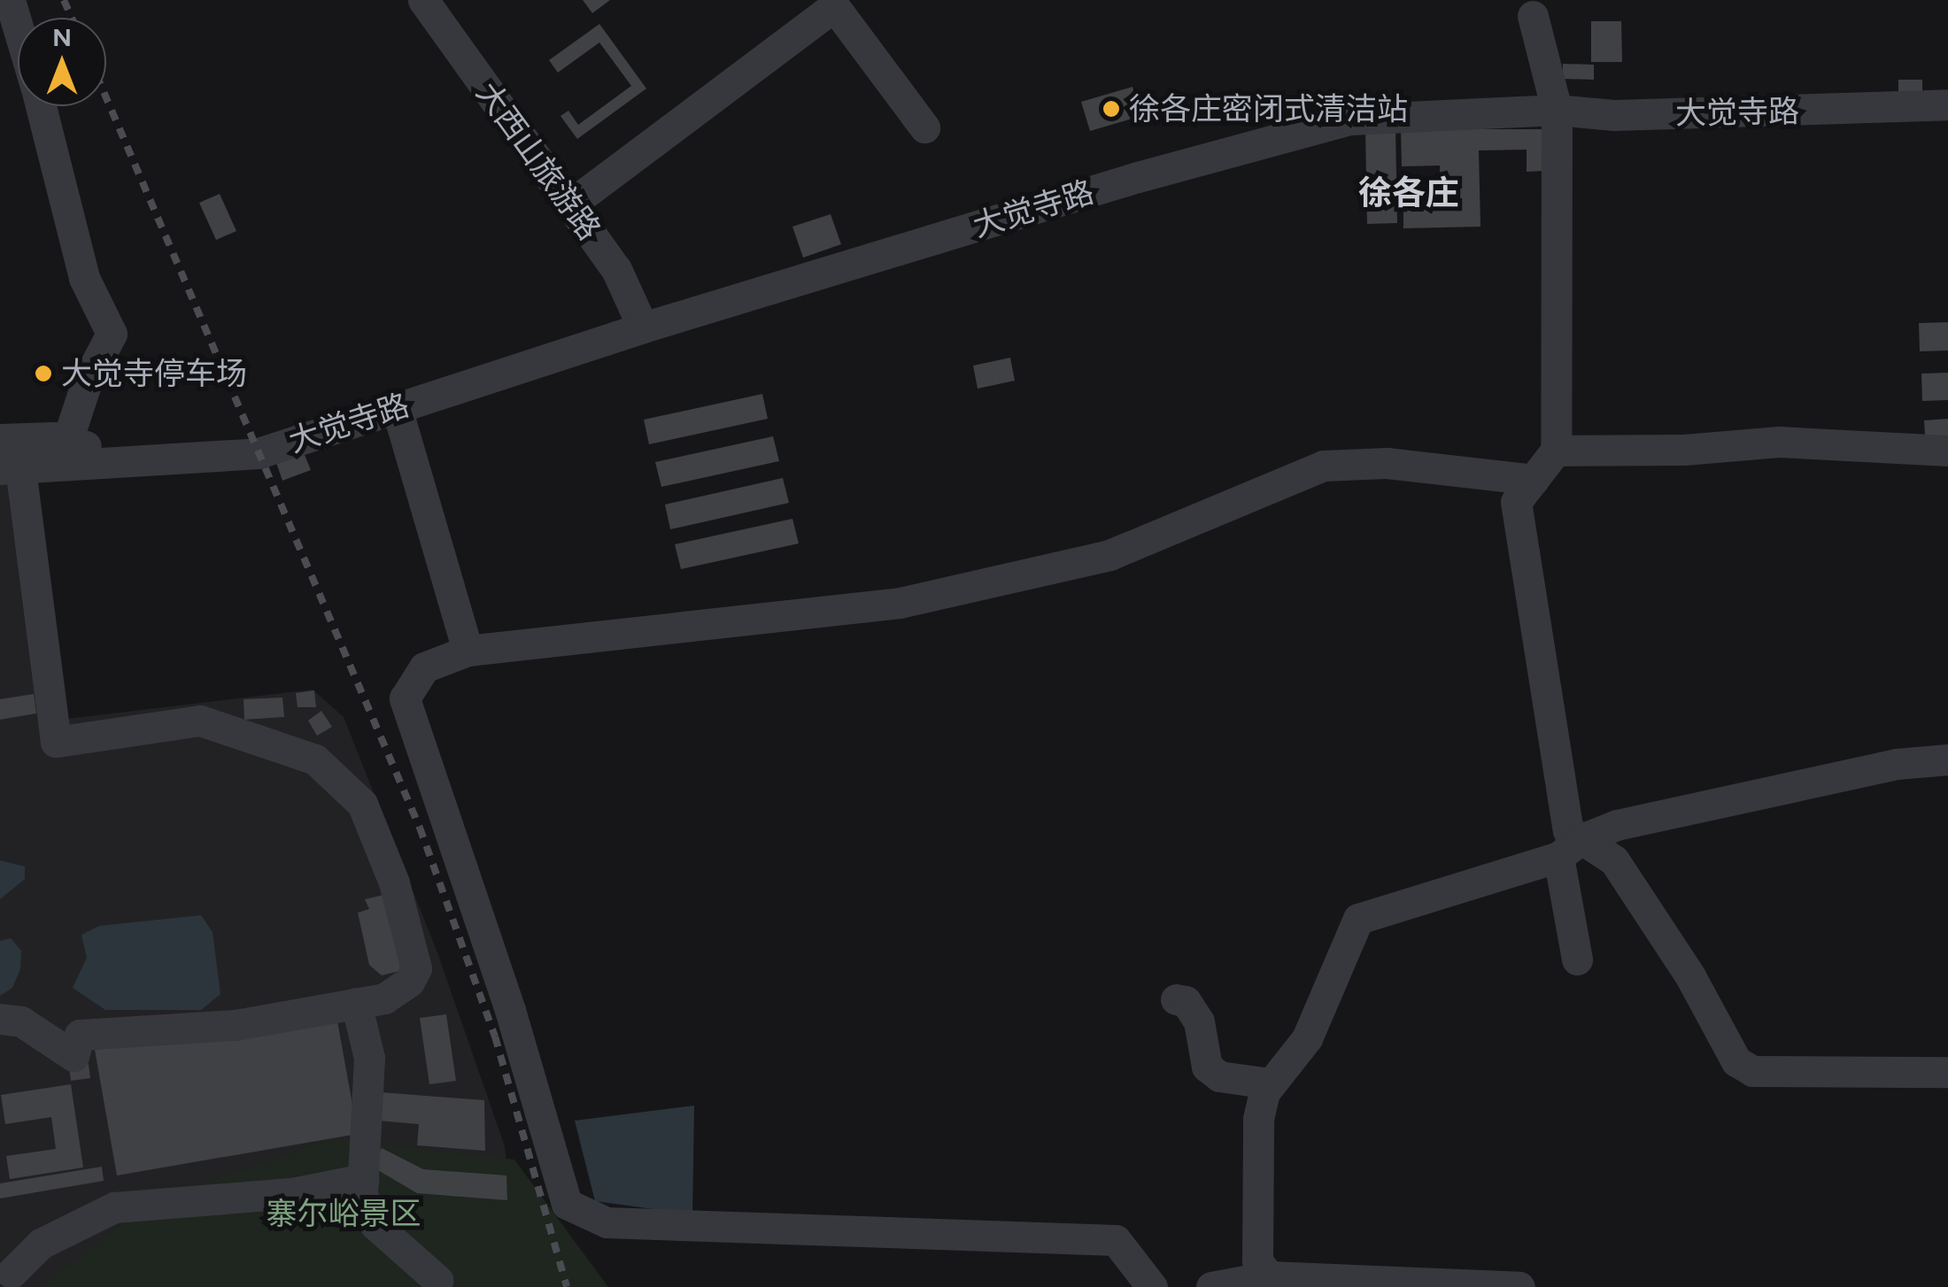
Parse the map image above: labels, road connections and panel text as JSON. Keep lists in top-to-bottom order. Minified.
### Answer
{"streets":{"street":["大觉寺路","大西山旅游路"]},"crossings":[["大觉寺路","大西山旅游路"]],"districts":["徐各庄"],"parks":["寨尔峪景区"],"places":["徐各庄密闭式清洁站","大觉寺停车场"],"north":"top"}
